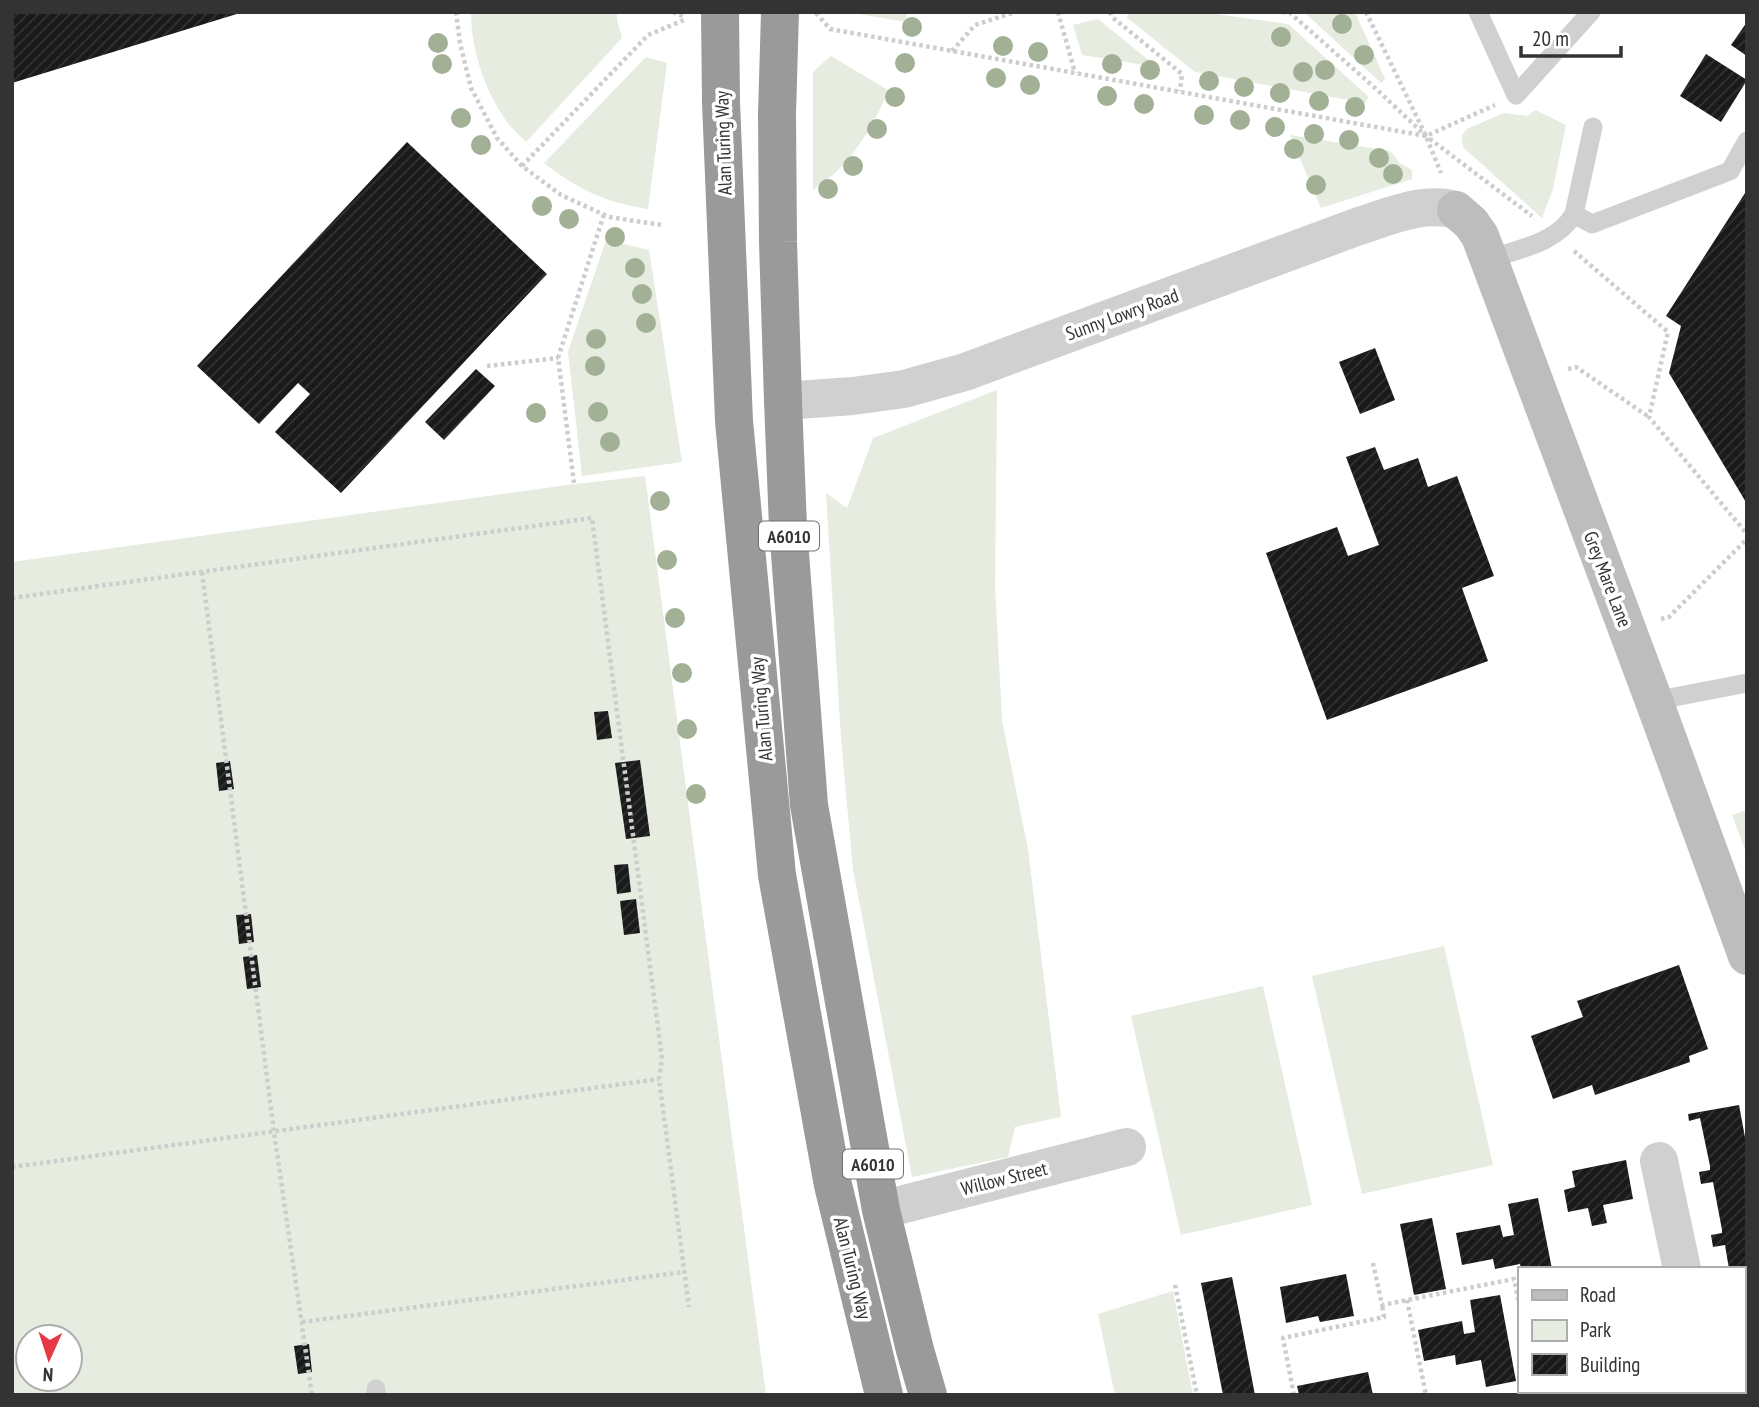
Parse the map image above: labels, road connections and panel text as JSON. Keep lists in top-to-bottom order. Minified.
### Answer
{"streets":{"highway":["Alan Turing Way","A6010"],"street":["Sunny Lowry Road","Grey Mare Lane","Willow Street"]},"crossings":[["Alan Turing Way","Sunny Lowry Road"],["Alan Turing Way","Willow Street"],["Sunny Lowry Road","Grey Mare Lane"]],"legend":["Road","Park","Building"],"scale_bar":"20 m","north":"bottom"}
